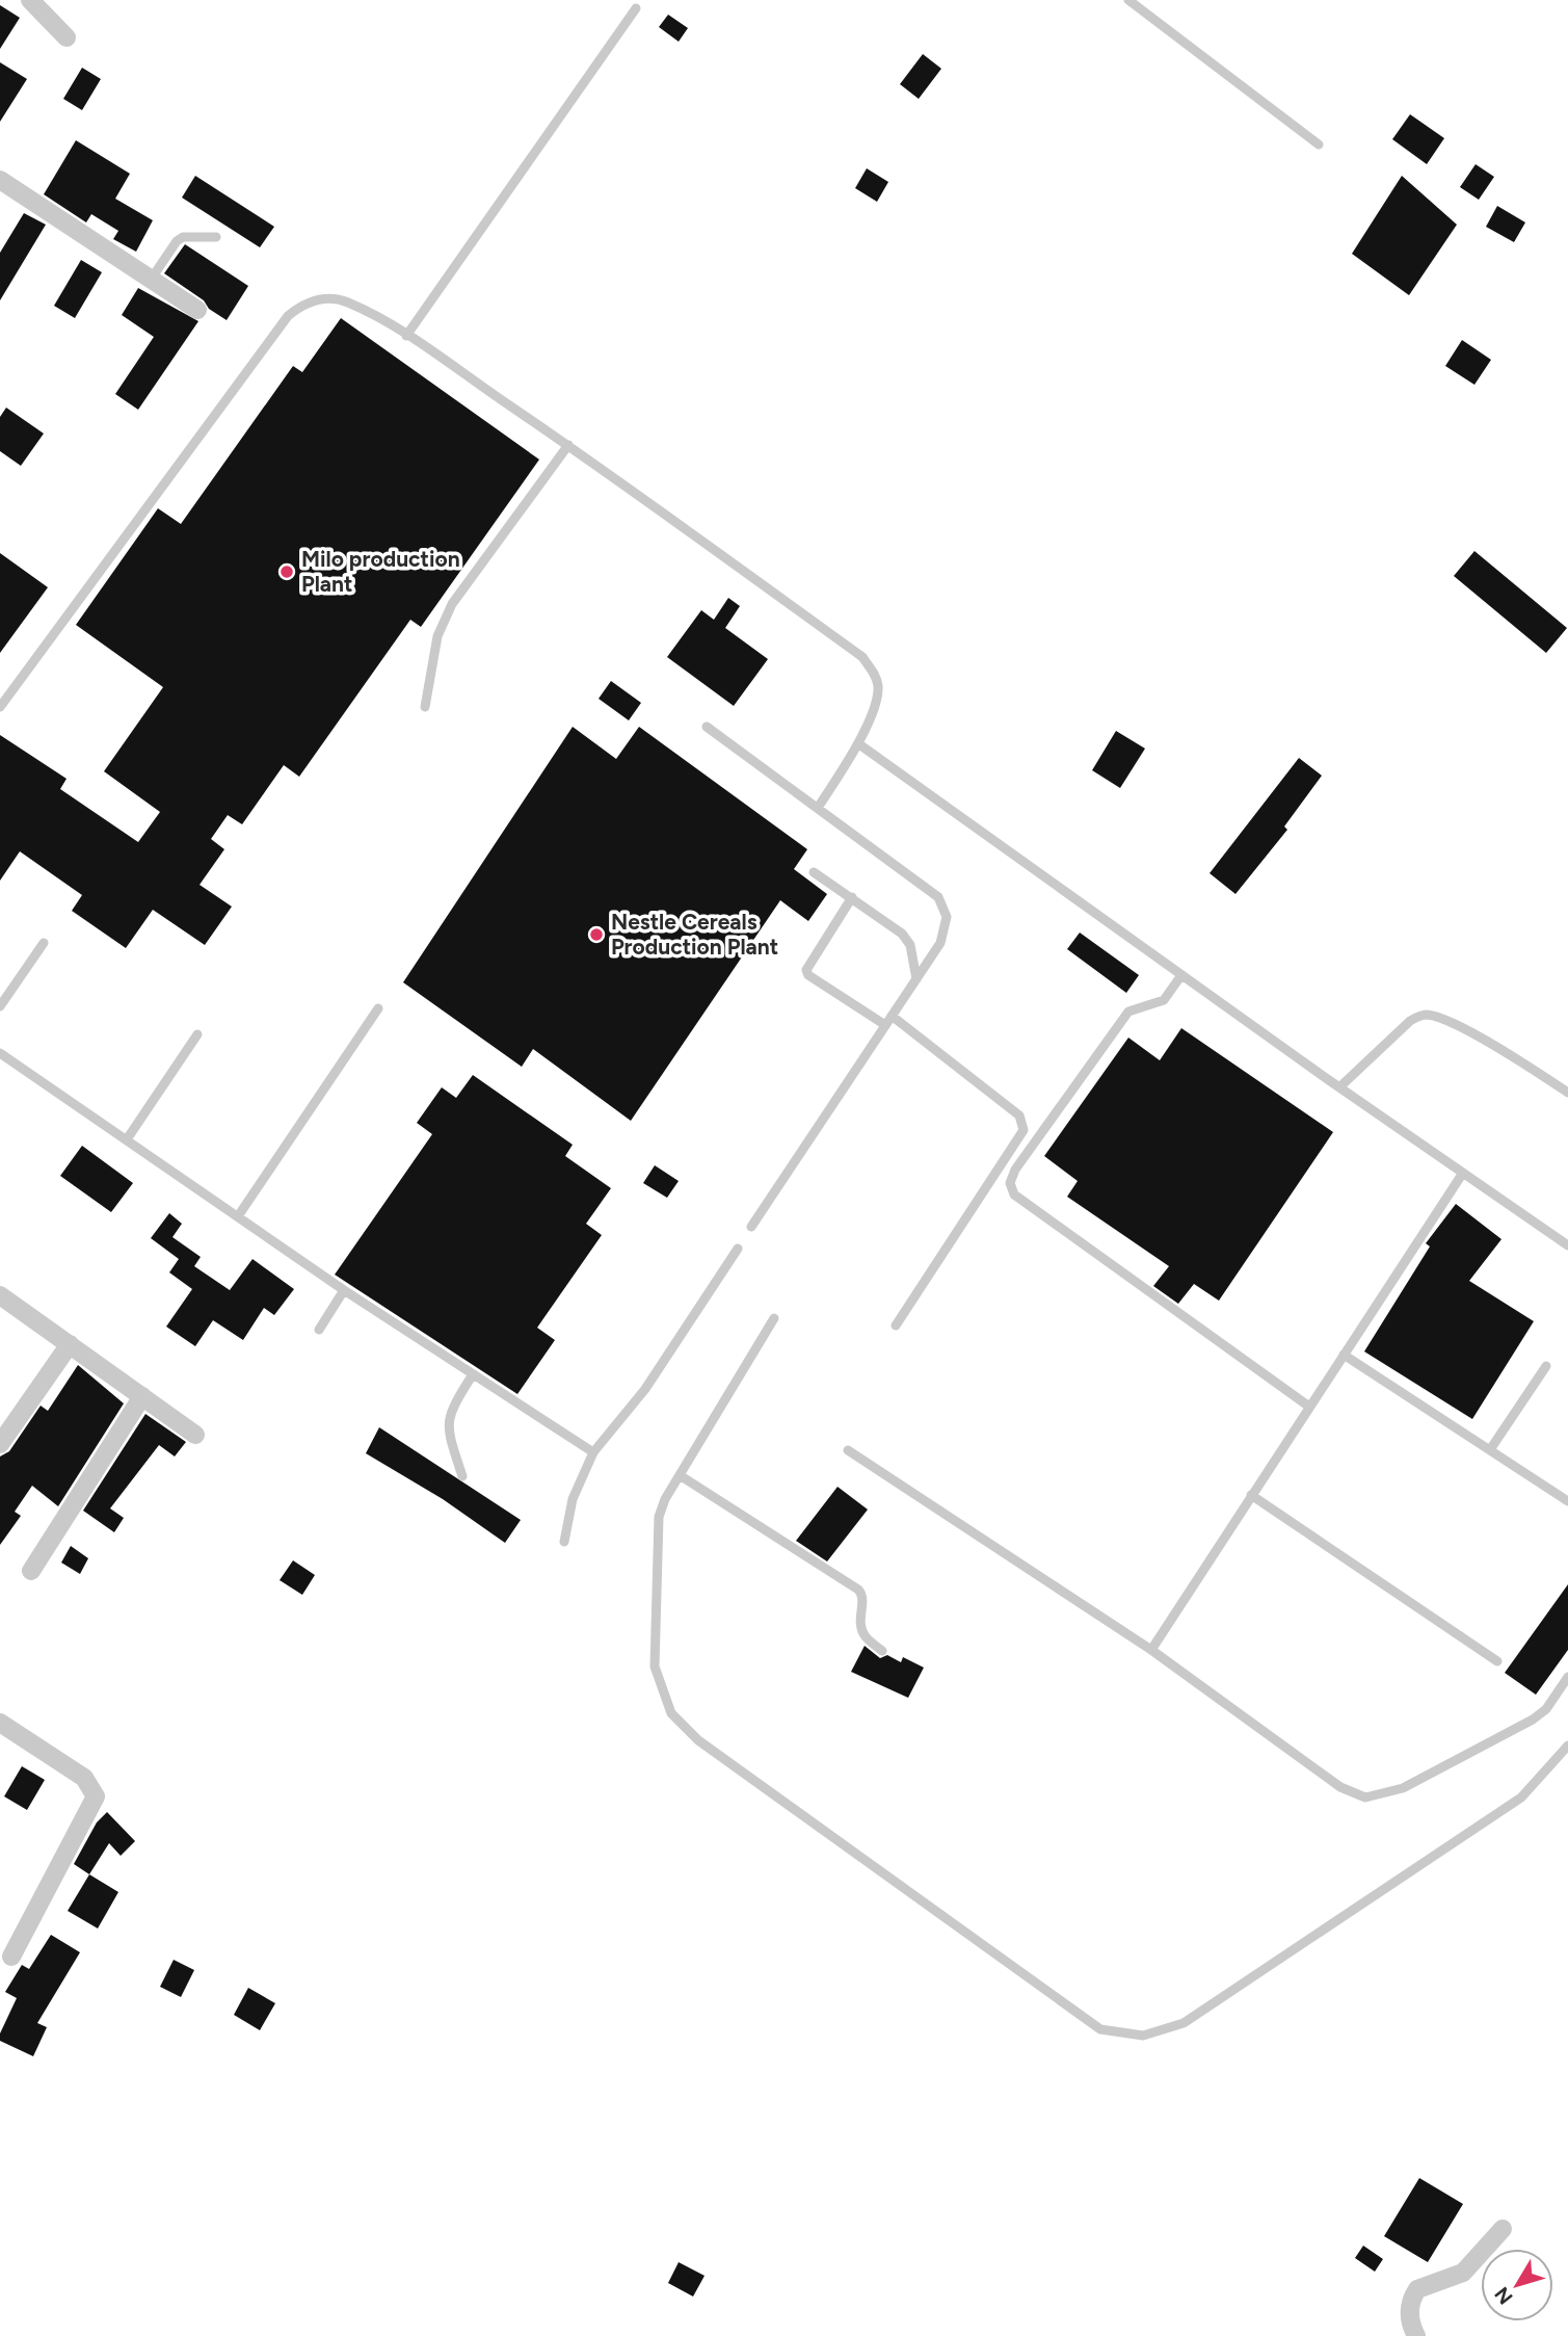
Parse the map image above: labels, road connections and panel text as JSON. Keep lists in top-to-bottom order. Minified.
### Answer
{"places":["Milo production Plant","Nestle Cereals Production Plant"],"north":"bottom left"}
